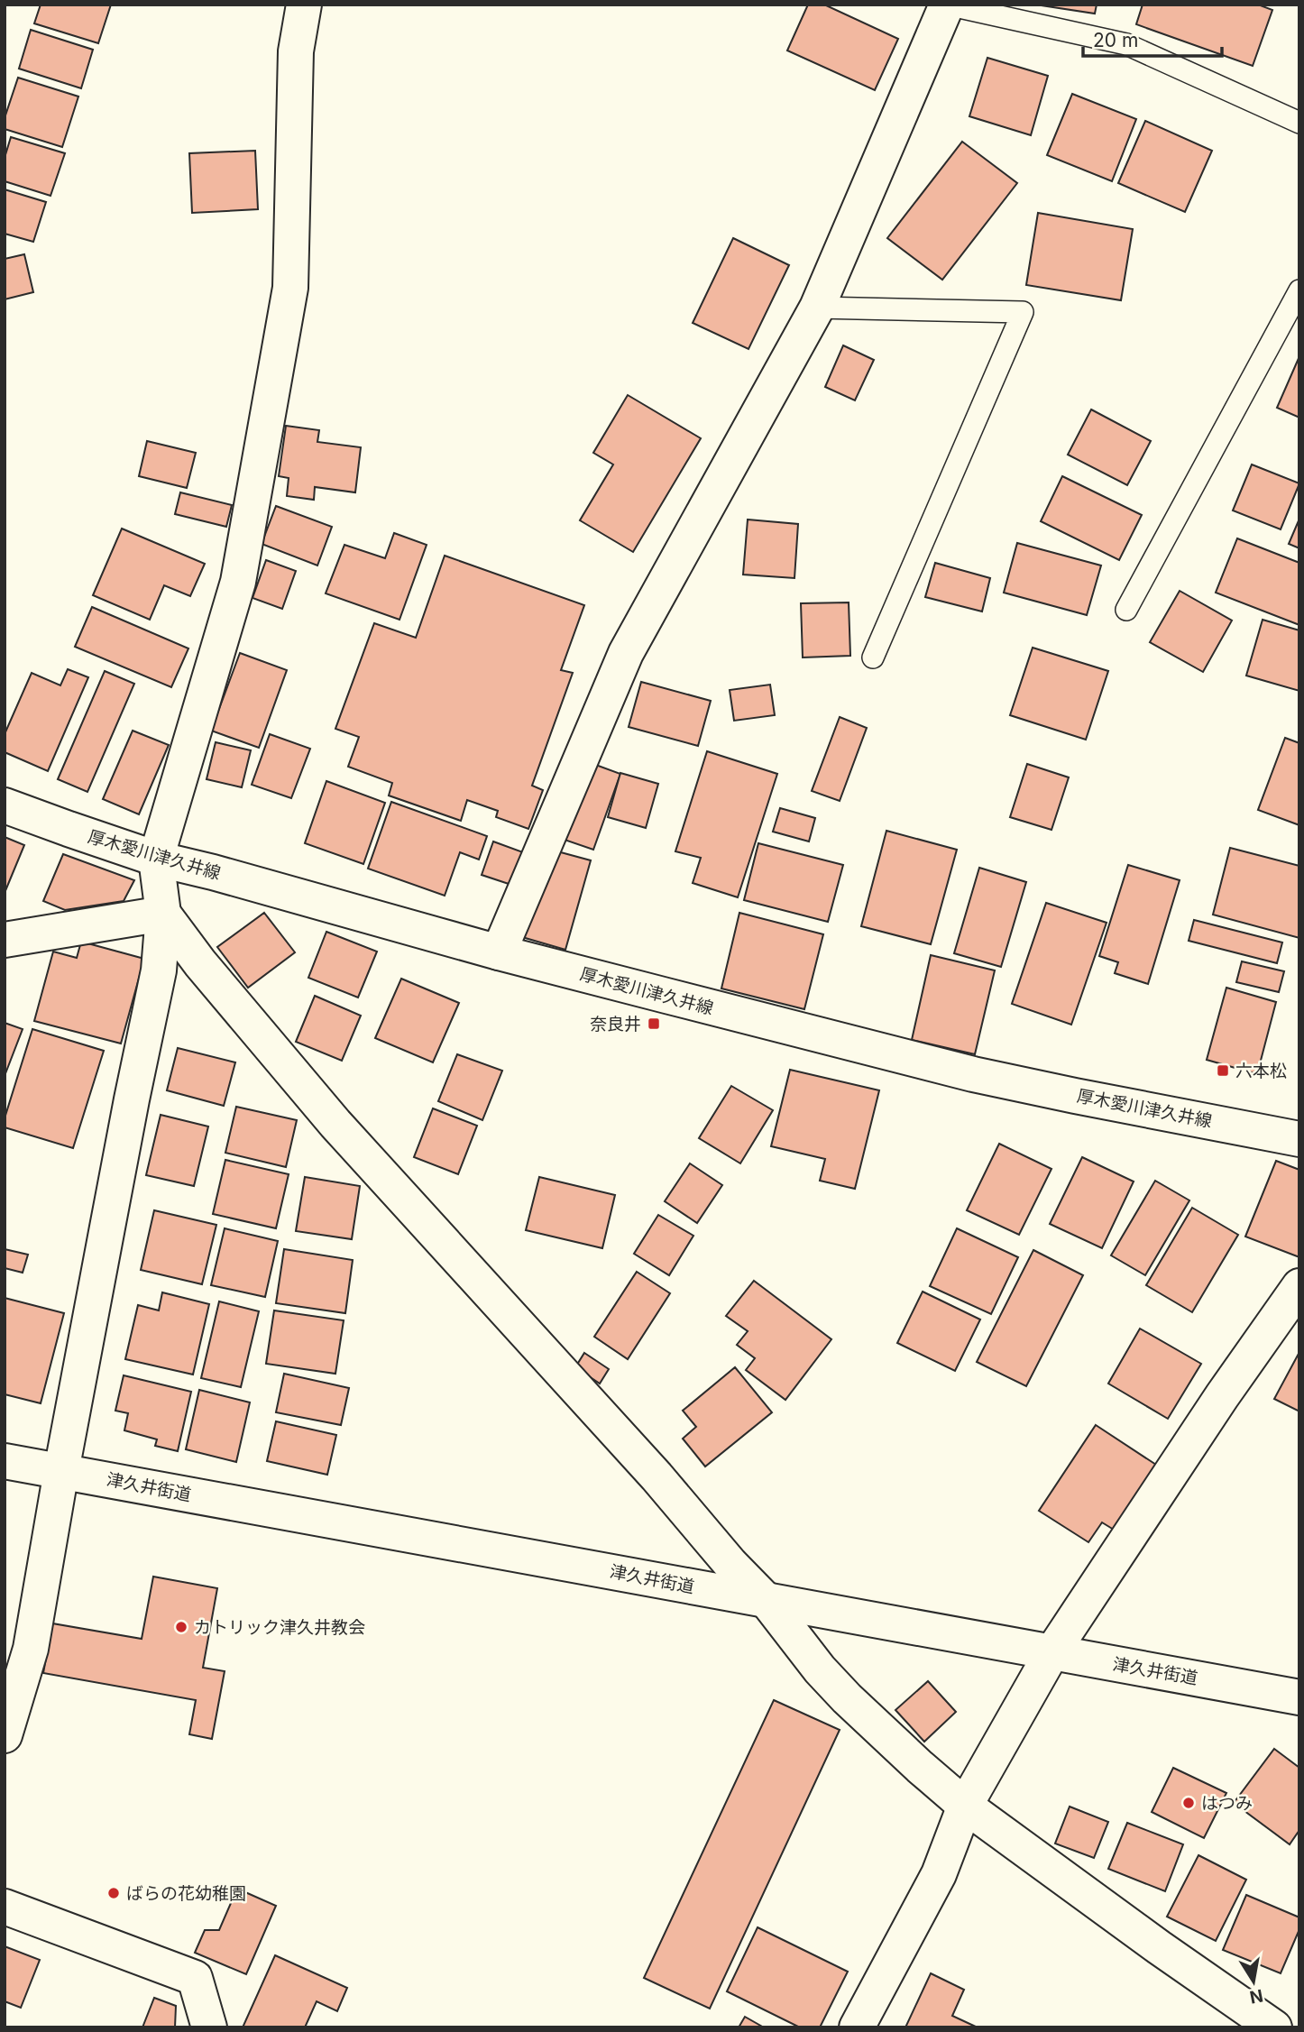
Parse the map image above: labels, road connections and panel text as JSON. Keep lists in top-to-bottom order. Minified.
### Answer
{"streets":{"main road":["厚木愛川津久井線","津久井街道"]},"places":{"transit":["奈良井","六本松"],"other":["カトリック津久井教会","はつみ","ばらの花幼稚園"]},"scale_bar":"20 m","north":"bottom"}
